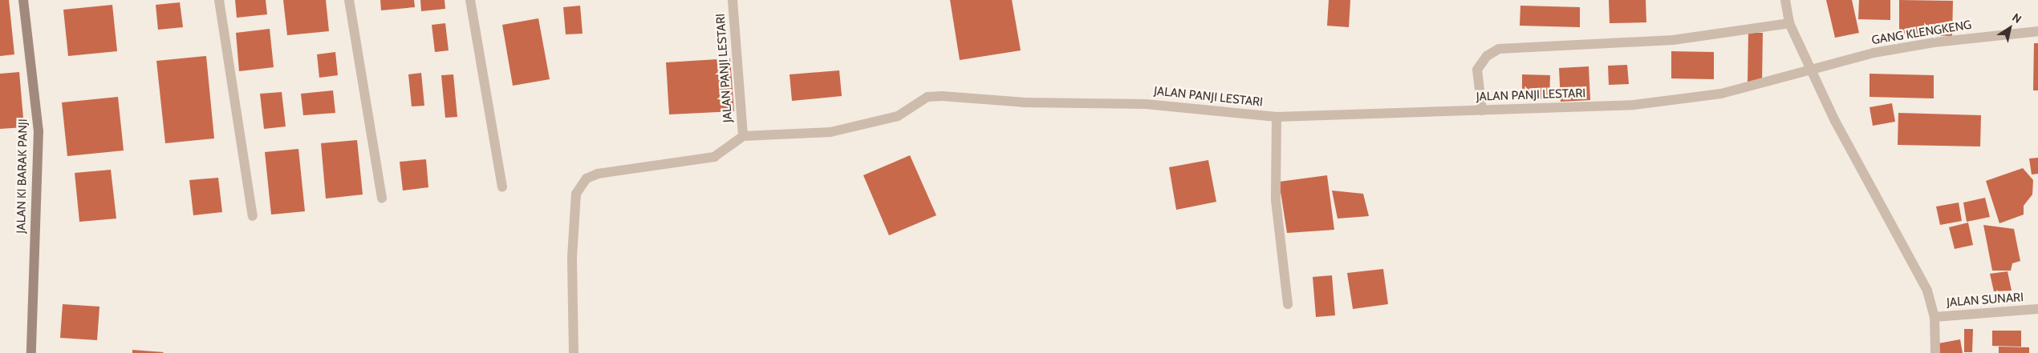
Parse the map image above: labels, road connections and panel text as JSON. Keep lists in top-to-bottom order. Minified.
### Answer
{"streets":{"street":["GANG KLENGKENG","JALAN PANJI LESTARI","JALAN KI BARAK PANJI","JALAN SUNARI"]},"crossings":[["GANG KLENGKENG","JALAN PANJI LESTARI"]],"north":"top right"}
